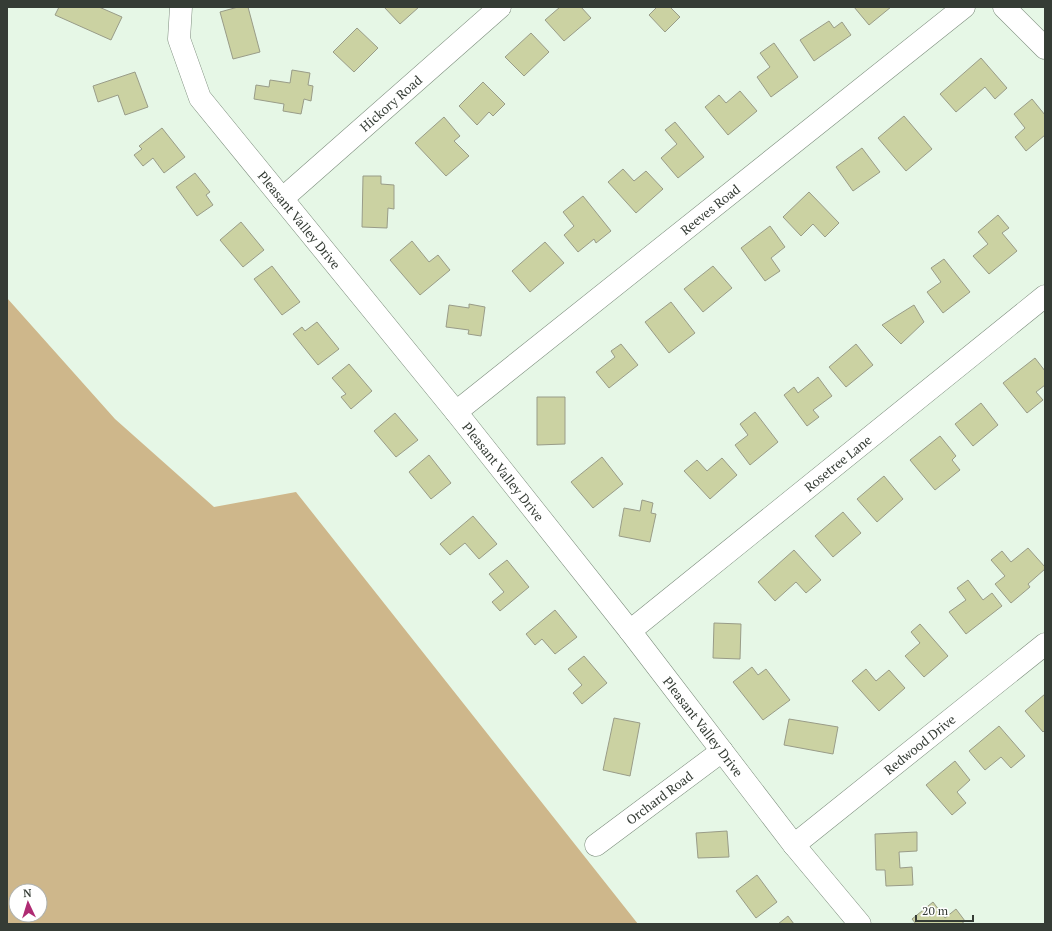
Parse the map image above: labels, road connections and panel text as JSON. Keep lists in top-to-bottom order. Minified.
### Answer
{"streets":{"street":["Hickory Road","Reeves Road","Pleasant Valley Drive","Rosetree Lane","Redwood Drive","Orchard Road"]},"crossings":[["Hickory Road","Pleasant Valley Drive"],["Reeves Road","Pleasant Valley Drive"],["Pleasant Valley Drive","Rosetree Lane"],["Pleasant Valley Drive","Redwood Drive"],["Pleasant Valley Drive","Orchard Road"]],"scale_bar":"20 m","north":"top"}
